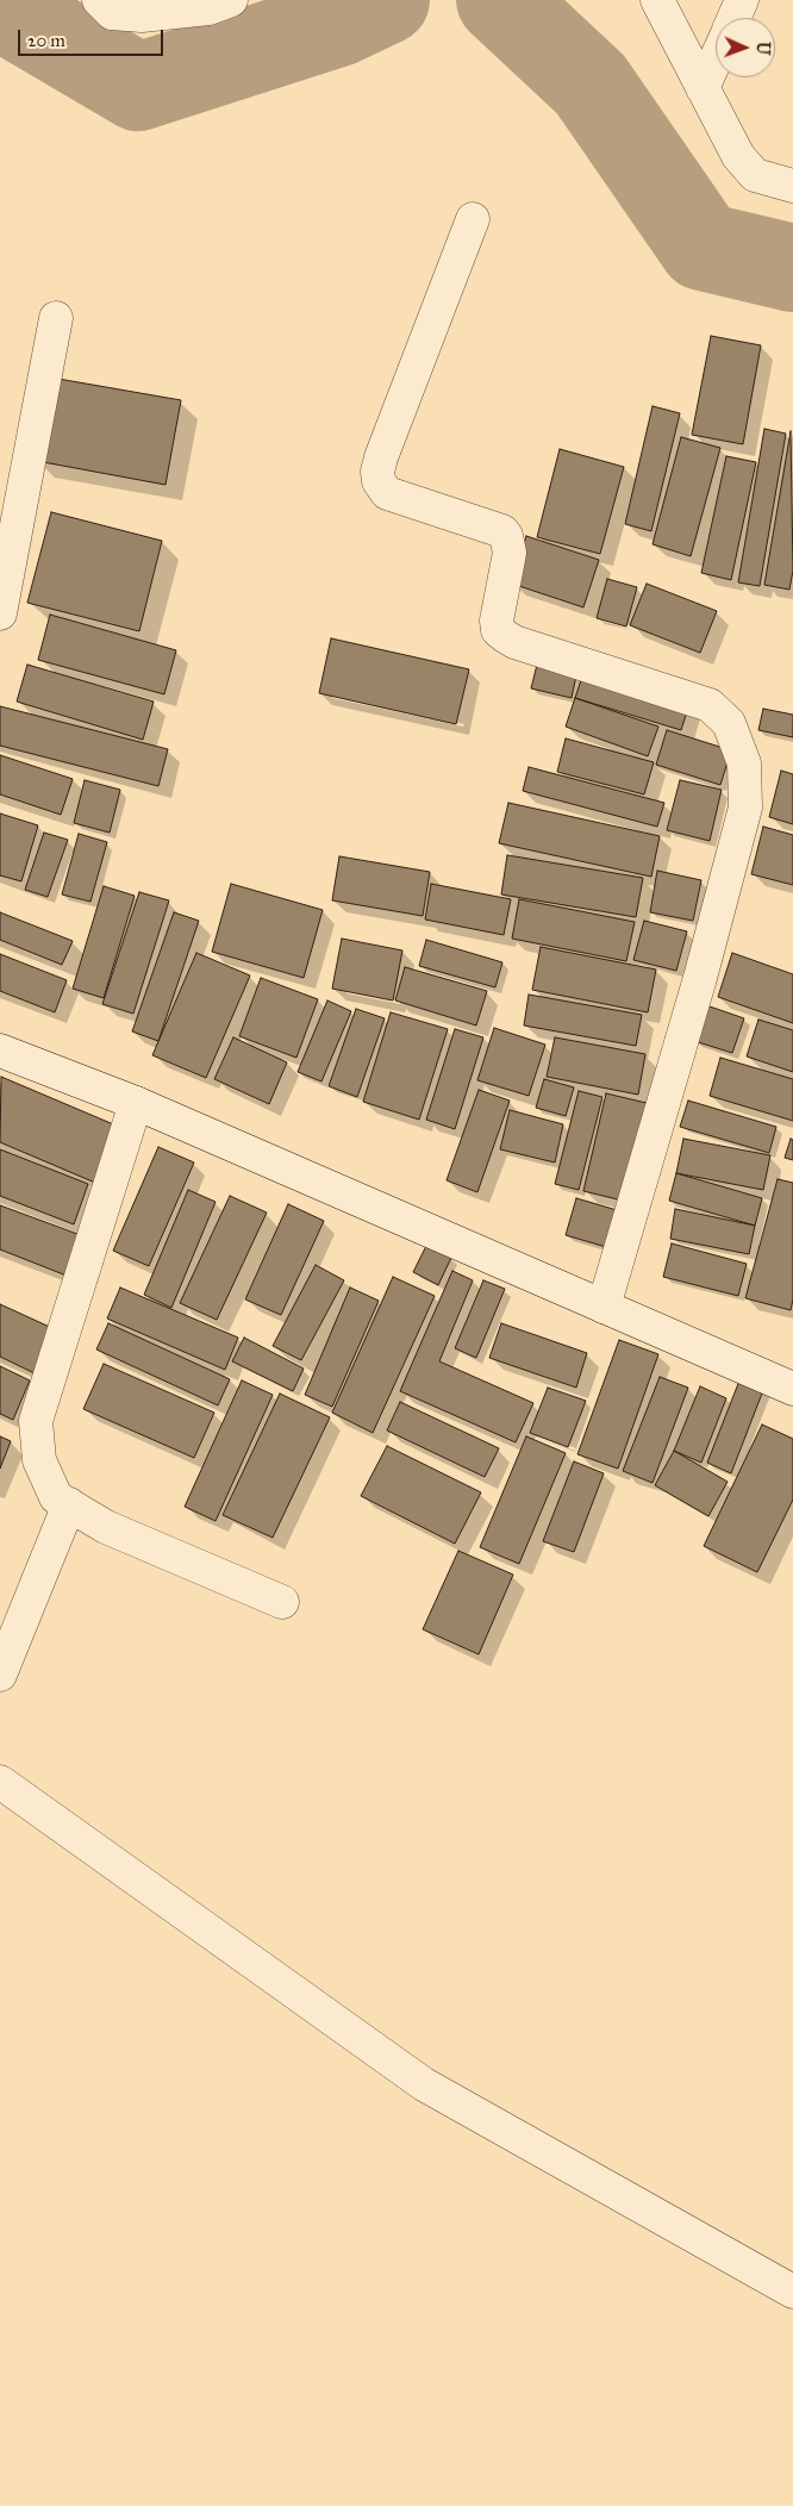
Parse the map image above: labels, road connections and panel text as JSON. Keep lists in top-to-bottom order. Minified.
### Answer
{"scale_bar":"20 m","north":"right"}
